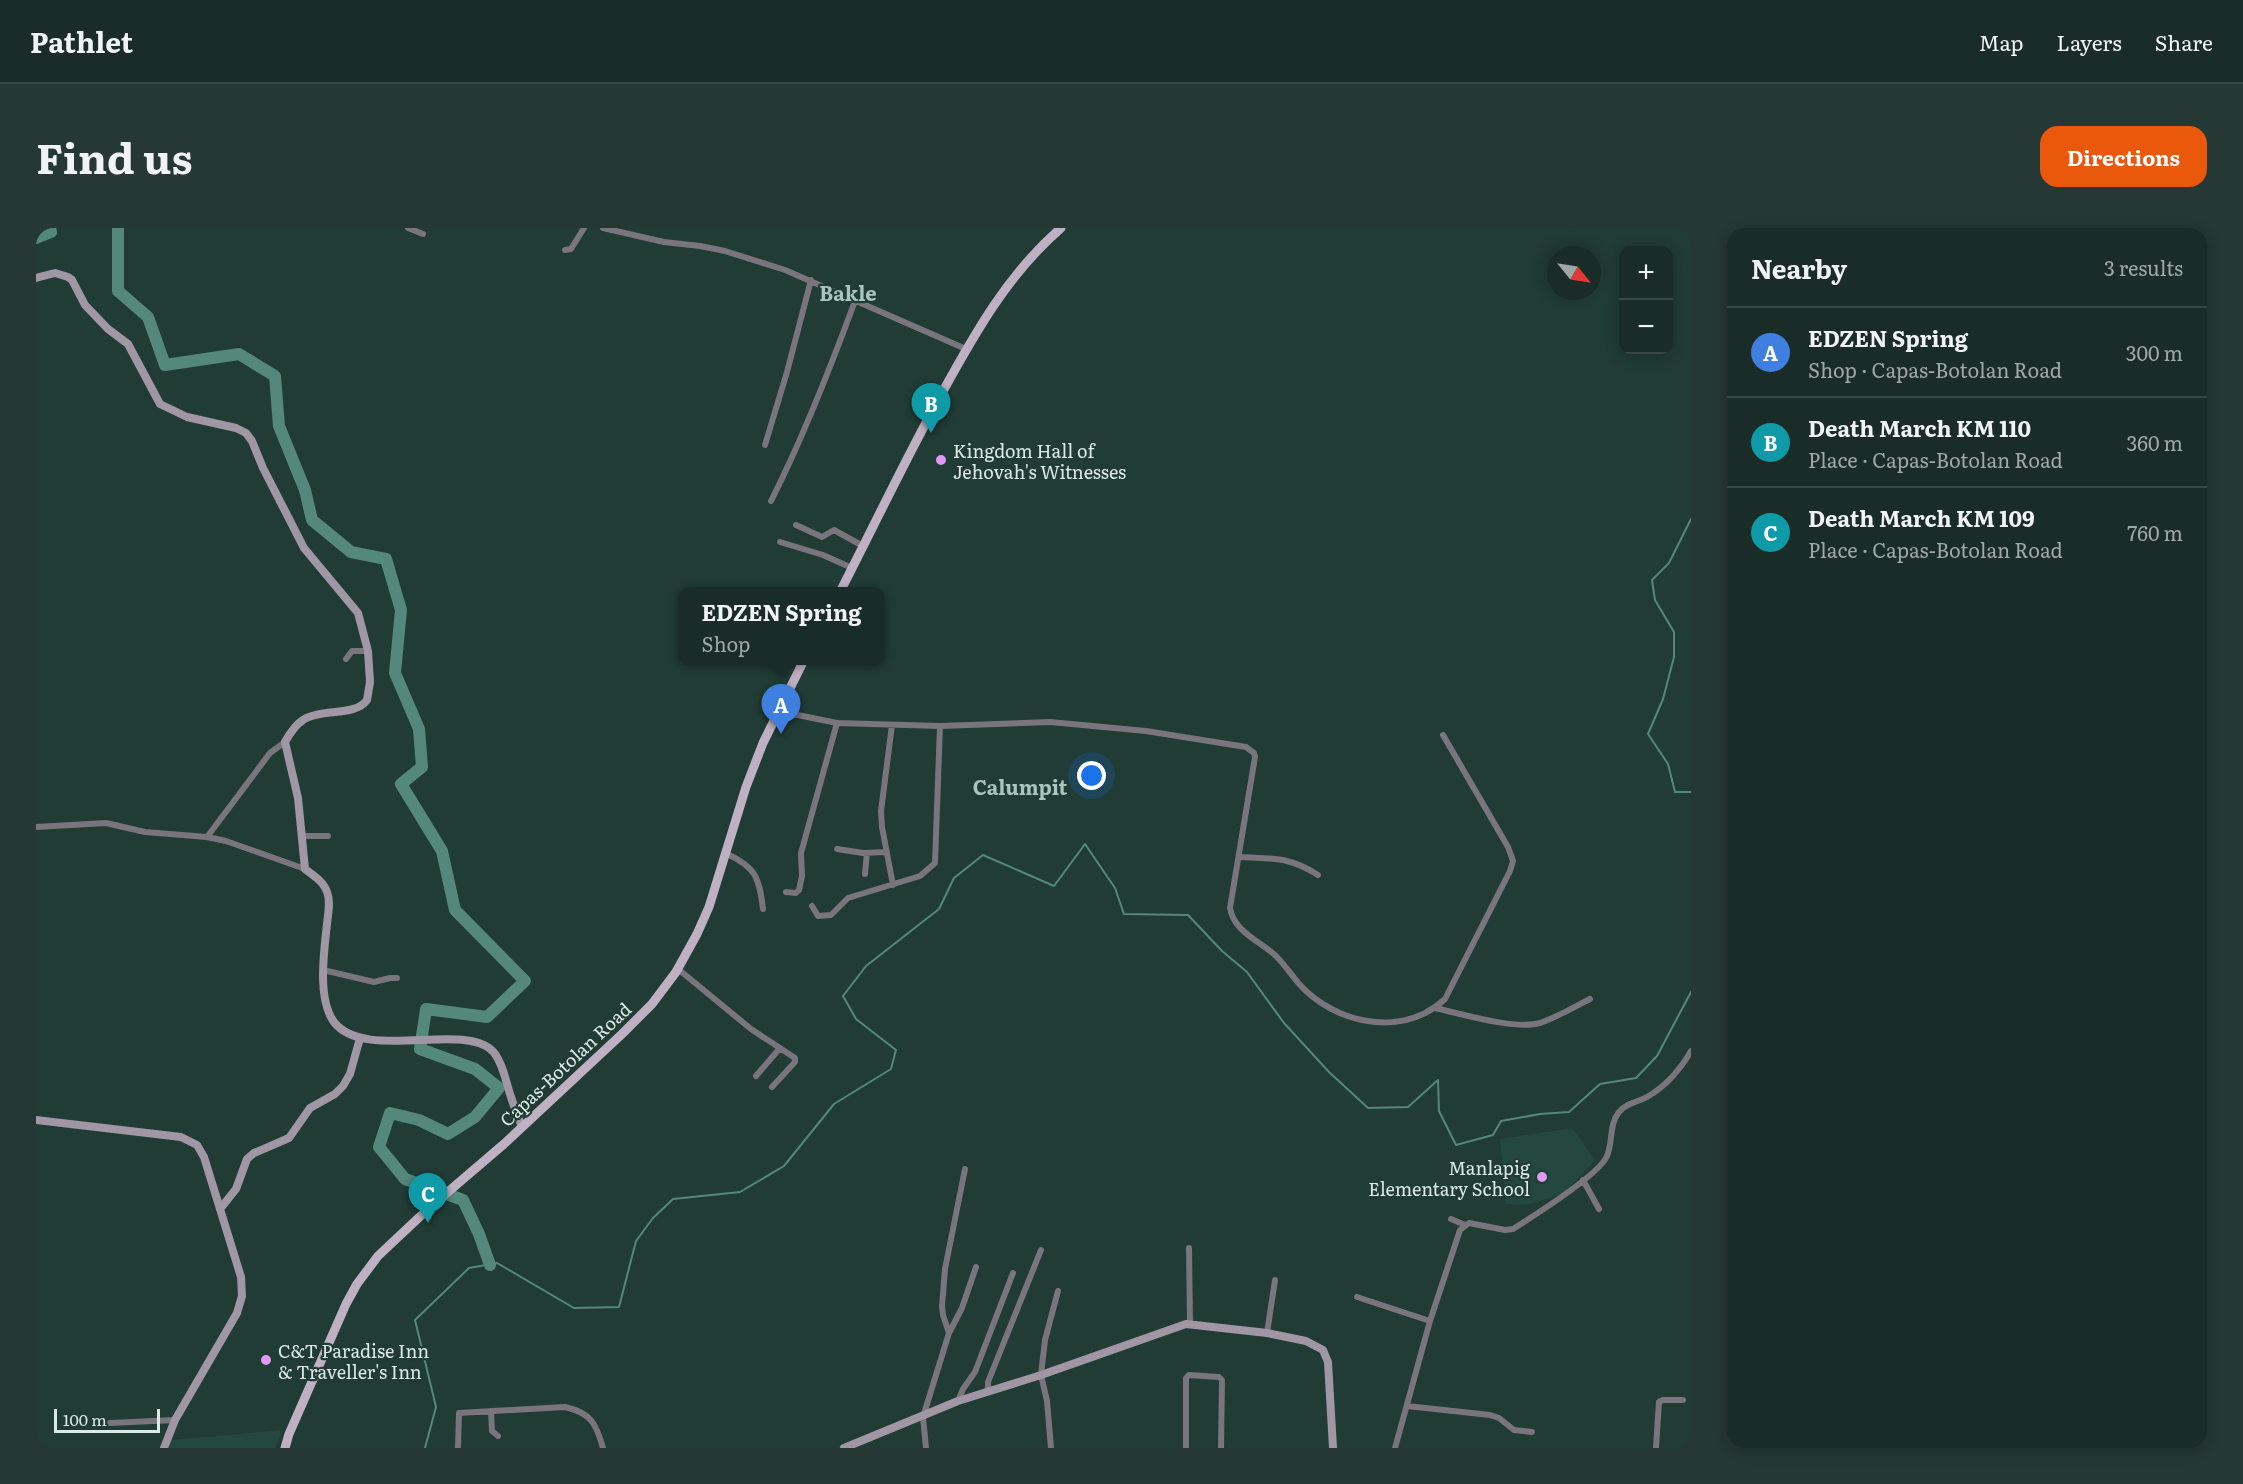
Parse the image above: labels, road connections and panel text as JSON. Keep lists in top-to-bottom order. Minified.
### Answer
{"streets":{"main road":["Capas-Botolan Road"]},"districts":["Bakle","Calumpit"],"places":["Kingdom Hall of Jehovah's Witnesses","Manlapig Elementary School","C&T Paradise Inn & Traveller's Inn"],"scale_bar":"100 m","north":"bottom right","page":{"header":"Pathlet","nav":["Map","Layers","Share"],"title":"Find us","buttons":"Directions","heading":["Nearby","3 results"],"map_buttons":["+","−"],"list":[{"mark":"A","name":"EDZEN Spring","note":"Shop · Capas-Botolan Road","value":"300 m"},{"mark":"B","name":"Death March KM 110","note":"Place · Capas-Botolan Road","value":"360 m"},{"mark":"C","name":"Death March KM 109","note":"Place · Capas-Botolan Road","value":"760 m"}],"pins":["B","A","C"],"popup":["EDZEN Spring","Shop"],"scale":"100 m"}}
